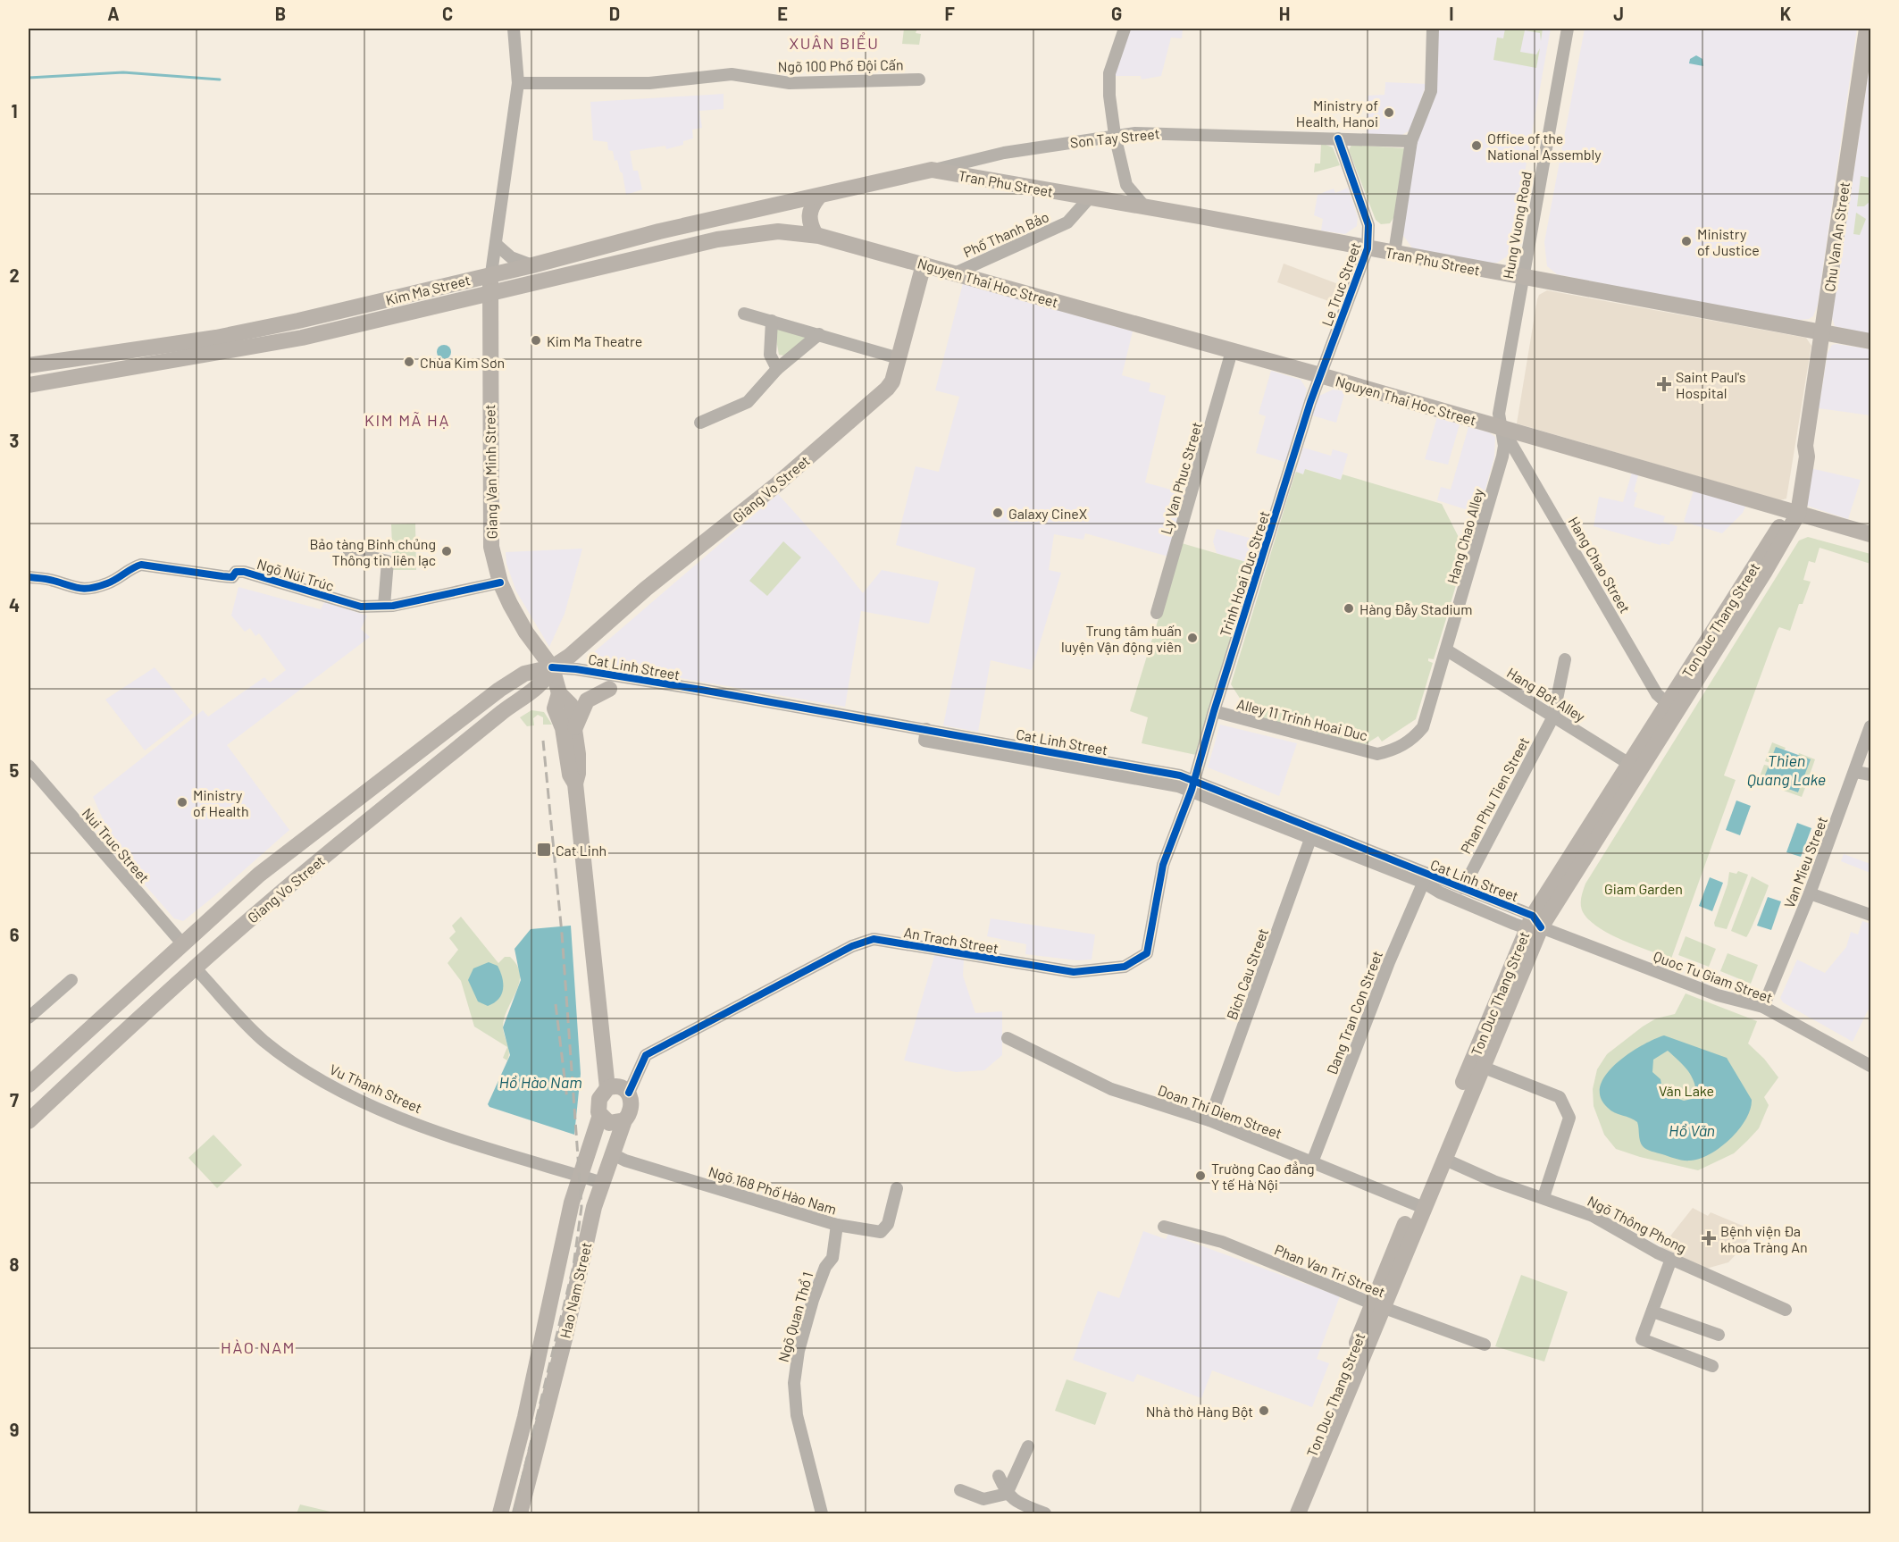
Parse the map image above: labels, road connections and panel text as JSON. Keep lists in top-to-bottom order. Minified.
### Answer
{"streets":{"main road":["Son Tay Street","Tran Phu Street","Chu Van An Street","Nguyen Thai Hoc Street","Kim Ma Street","Giang Van Minh Street","Giang Vo Street","Ton Duc Thang Street","Hao Nam Street"],"street":["Ngõ 100 Phố Đội Cấn","Hung Vuong Road","Phố Thanh Bảo","Le Truc Street","Ly Van Phuc Street","Hang Chao Alley","Hang Chao Street","Trinh Hoai Duc Street","Ngõ Núi Trúc","Cat Linh Street","Hang Bot Alley","Alley 11 Trinh Hoai Duc","Phan Phu Tien Street","Nui Truc Street","Van Mieu Street","An Trach Street","Bich Cau Street","Quoc Tu Giam Street","Dang Tran Con Street","Vu Thanh Street","Doan Thi Diem Street","Ngõ 168 Phố Hào Nam","Ngõ Thông Phong","Phan Van Tri Street","Ngõ Quan Thổ 1"]},"crossings":[["Son Tay Street","Tran Phu Street"],["Son Tay Street","Le Truc Street"],["Son Tay Street","Kim Ma Street"],["Tran Phu Street","Hung Vuong Road"],["Tran Phu Street","Phố Thanh Bảo"],["Tran Phu Street","Chu Van An Street"],["Tran Phu Street","Le Truc Street"],["Hung Vuong Road","Nguyen Thai Hoc Street"],["Hung Vuong Road","Hang Chao Alley"],["Hung Vuong Road","Hang Chao Street"],["Phố Thanh Bảo","Nguyen Thai Hoc Street"],["Chu Van An Street","Nguyen Thai Hoc Street"],["Chu Van An Street","Ton Duc Thang Street"],["Nguyen Thai Hoc Street","Le Truc Street"],["Nguyen Thai Hoc Street","Kim Ma Street"],["Nguyen Thai Hoc Street","Ly Van Phuc Street"],["Nguyen Thai Hoc Street","Giang Vo Street"],["Nguyen Thai Hoc Street","Hang Chao Alley"],["Nguyen Thai Hoc Street","Hang Chao Street"],["Nguyen Thai Hoc Street","Trinh Hoai Duc Street"],["Nguyen Thai Hoc Street","Ton Duc Thang Street"],["Le Truc Street","Trinh Hoai Duc Street"],["Kim Ma Street","Giang Van Minh Street"],["Giang Van Minh Street","Giang Vo Street"],["Giang Van Minh Street","Ngõ Núi Trúc"],["Giang Van Minh Street","Cat Linh Street"],["Giang Van Minh Street","Hao Nam Street"],["Giang Vo Street","Cat Linh Street"],["Giang Vo Street","Nui Truc Street"],["Giang Vo Street","Vu Thanh Street"],["Giang Vo Street","Hao Nam Street"],["Hang Chao Alley","Hang Chao Street"],["Hang Chao Alley","Hang Bot Alley"],["Hang Chao Alley","Alley 11 Trinh Hoai Duc"],["Hang Chao Street","Ton Duc Thang Street"],["Trinh Hoai Duc Street","Cat Linh Street"],["Trinh Hoai Duc Street","Alley 11 Trinh Hoai Duc"],["Trinh Hoai Duc Street","An Trach Street"],["Ton Duc Thang Street","Cat Linh Street"],["Ton Duc Thang Street","Hang Bot Alley"],["Ton Duc Thang Street","Quoc Tu Giam Street"],["Ton Duc Thang Street","Doan Thi Diem Street"],["Ton Duc Thang Street","Ngõ Thông Phong"],["Ton Duc Thang Street","Phan Van Tri Street"],["Cat Linh Street","Phan Phu Tien Street"],["Cat Linh Street","An Trach Street"],["Cat Linh Street","Bich Cau Street"],["Cat Linh Street","Quoc Tu Giam Street"],["Cat Linh Street","Dang Tran Con Street"],["Cat Linh Street","Hao Nam Street"],["Hang Bot Alley","Alley 11 Trinh Hoai Duc"],["Hang Bot Alley","Phan Phu Tien Street"],["Van Mieu Street","Quoc Tu Giam Street"],["An Trach Street","Hao Nam Street"],["Bich Cau Street","Doan Thi Diem Street"],["Dang Tran Con Street","Doan Thi Diem Street"],["Vu Thanh Street","Hao Nam Street"],["Ngõ 168 Phố Hào Nam","Hao Nam Street"],["Ngõ 168 Phố Hào Nam","Ngõ Quan Thổ 1"]],"districts":["XUÂN BIỂU","KIM MÃ HẠ","HÀO NAM"],"water":["Thien Quang Lake","Hồ Hào Nam","Hồ Văn"],"parks":["Giam Garden","Văn Lake"],"places":{"other":["Ministry of Health, Hanoi","Office of the National Assembly","Ministry of Justice","Kim Ma Theatre","Chùa Kim Sơn","Galaxy CineX","Bảo tàng Binh chủng Thông tin liên lạc","Hàng Ðẫy Stadium","Trung tâm huấn luyện Vận động viên","Ministry of Health","Trường Cao đẳng Y tế Hà Nội","Nhà thờ Hàng Bột"],"health":["Saint Paul's Hospital","Bệnh viện Đa khoa Tràng An"],"transit":["Cat Linh"]},"grid":{"columns":["A","B","C","D","E","F","G","H","I","J","K"],"rows":["1","2","3","4","5","6","7","8","9"]}}
